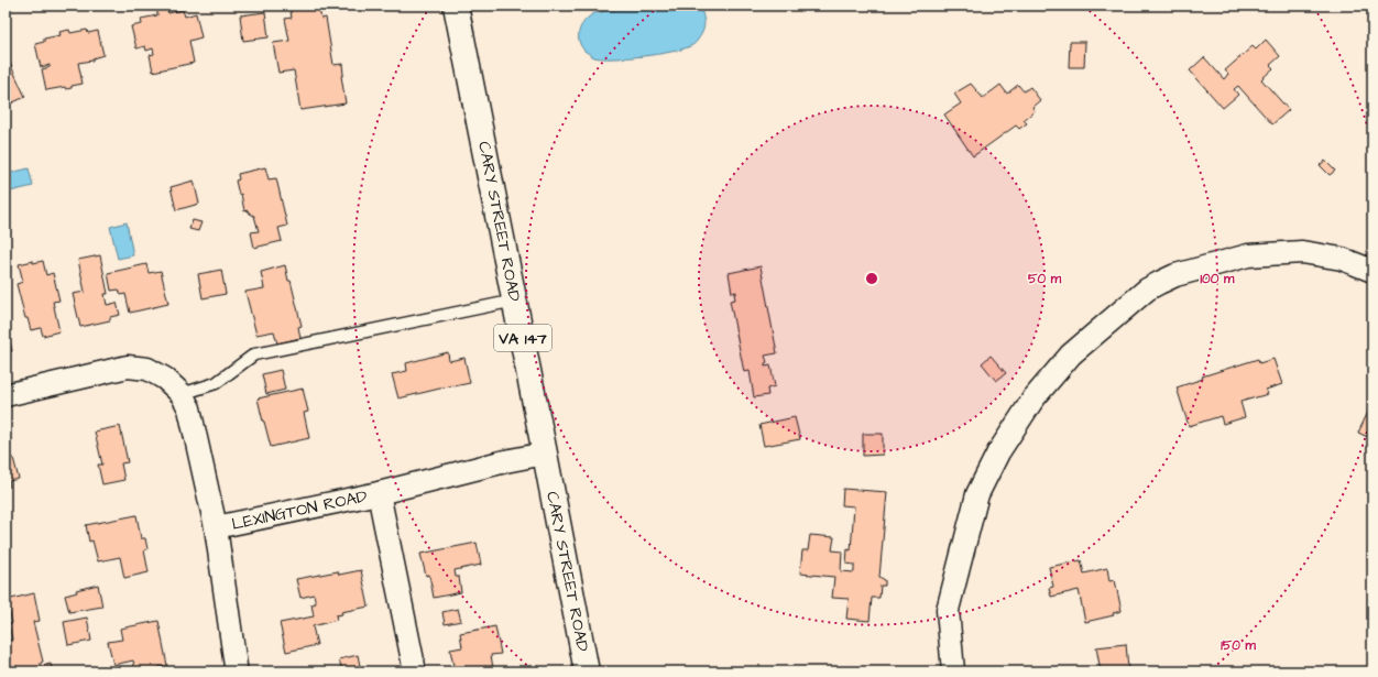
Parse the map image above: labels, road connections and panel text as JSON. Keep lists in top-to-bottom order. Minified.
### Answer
{"streets":{"main road":["CARY STREET ROAD","VA 147"],"street":["LEXINGTON ROAD"]},"crossings":[["CARY STREET ROAD","LEXINGTON ROAD"]],"rings":["50 m","100 m","150 m"]}
